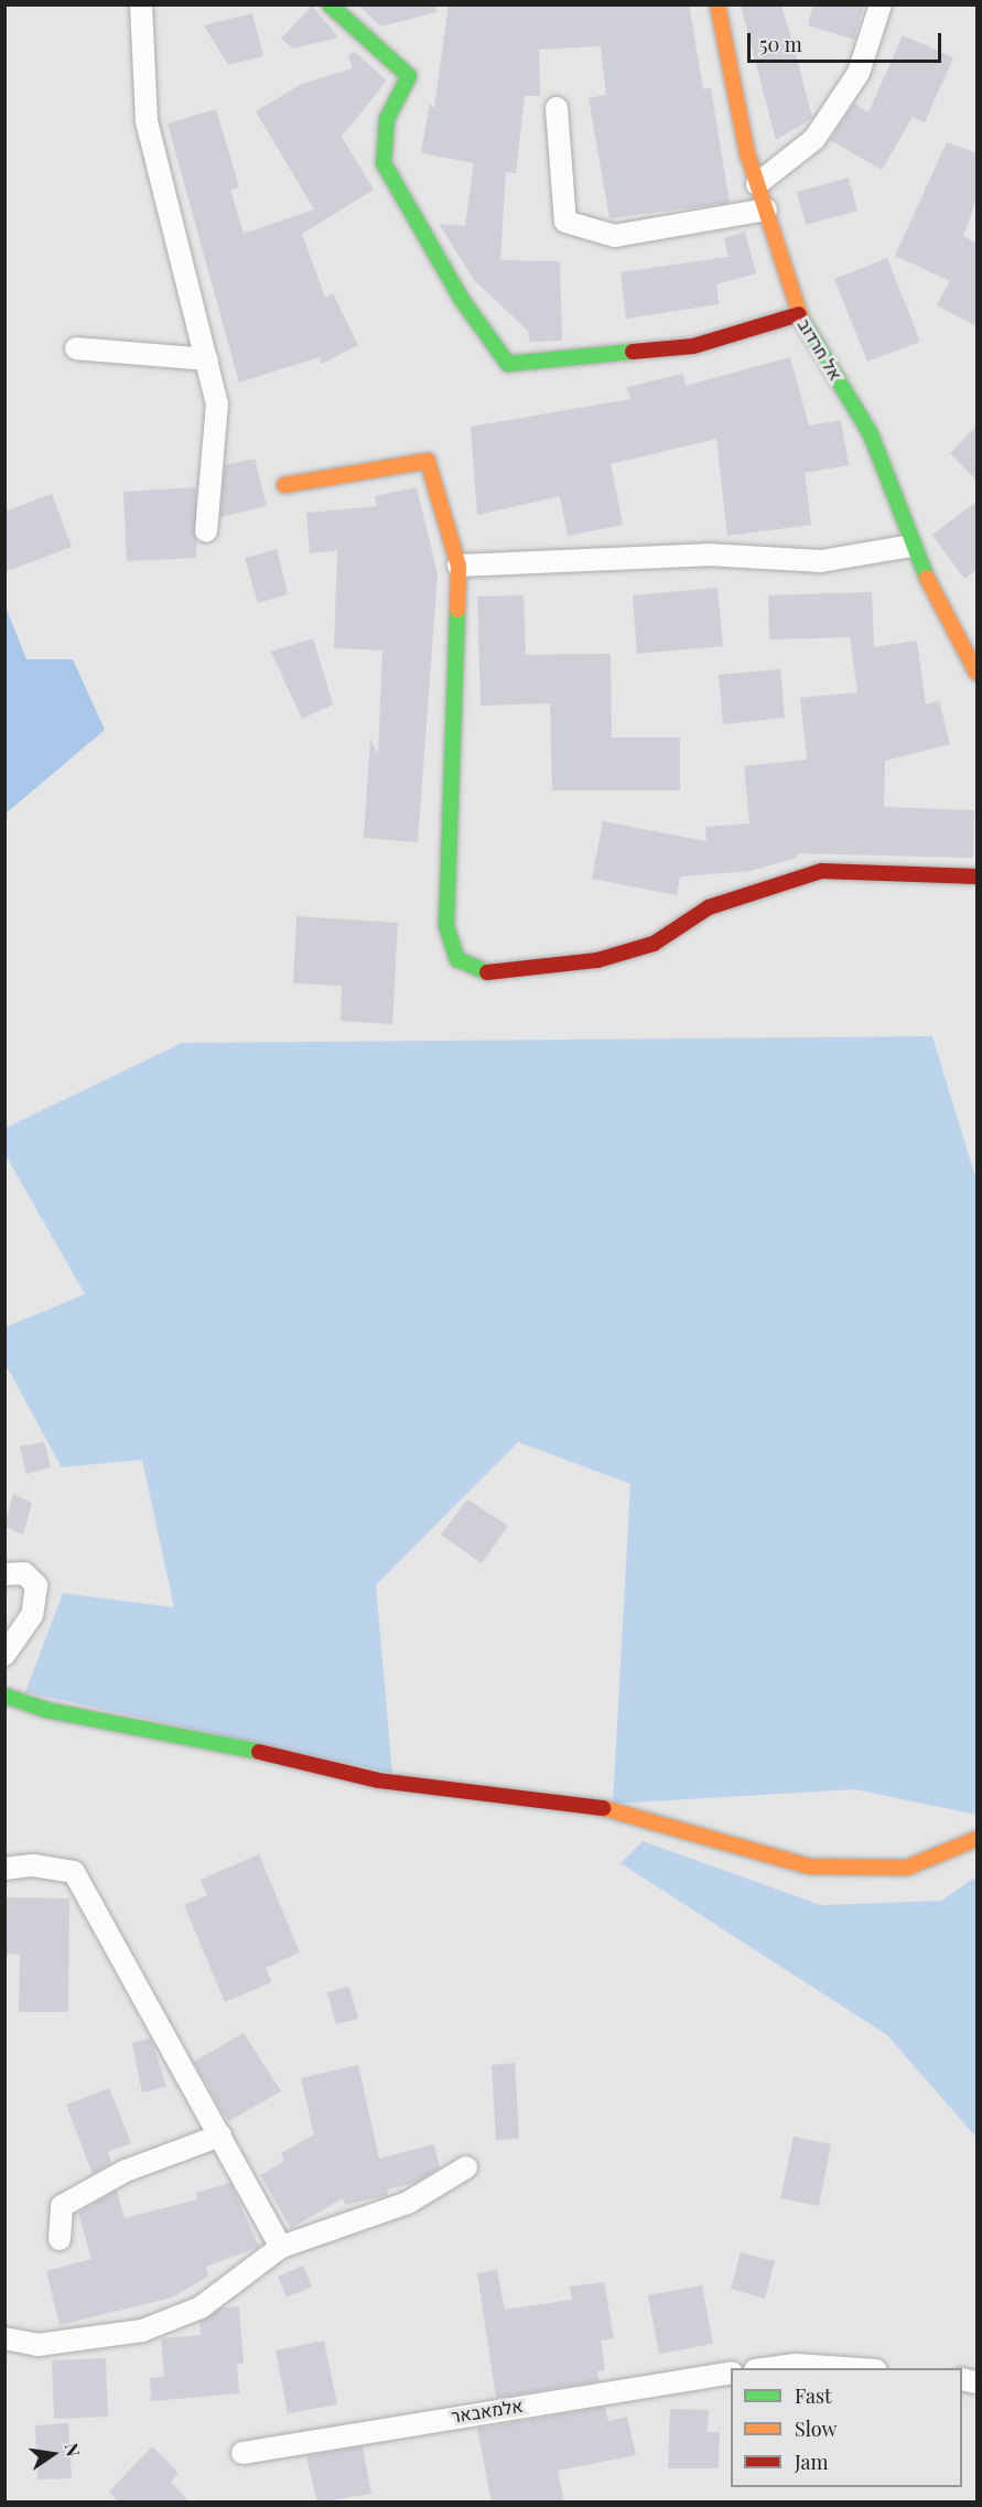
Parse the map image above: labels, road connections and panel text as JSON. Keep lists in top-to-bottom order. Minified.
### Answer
{"streets":{"street":["אל חרדוב","אלמאבאר"]},"legend":["Fast","Slow","Jam"],"scale_bar":"50 m","north":"right"}
